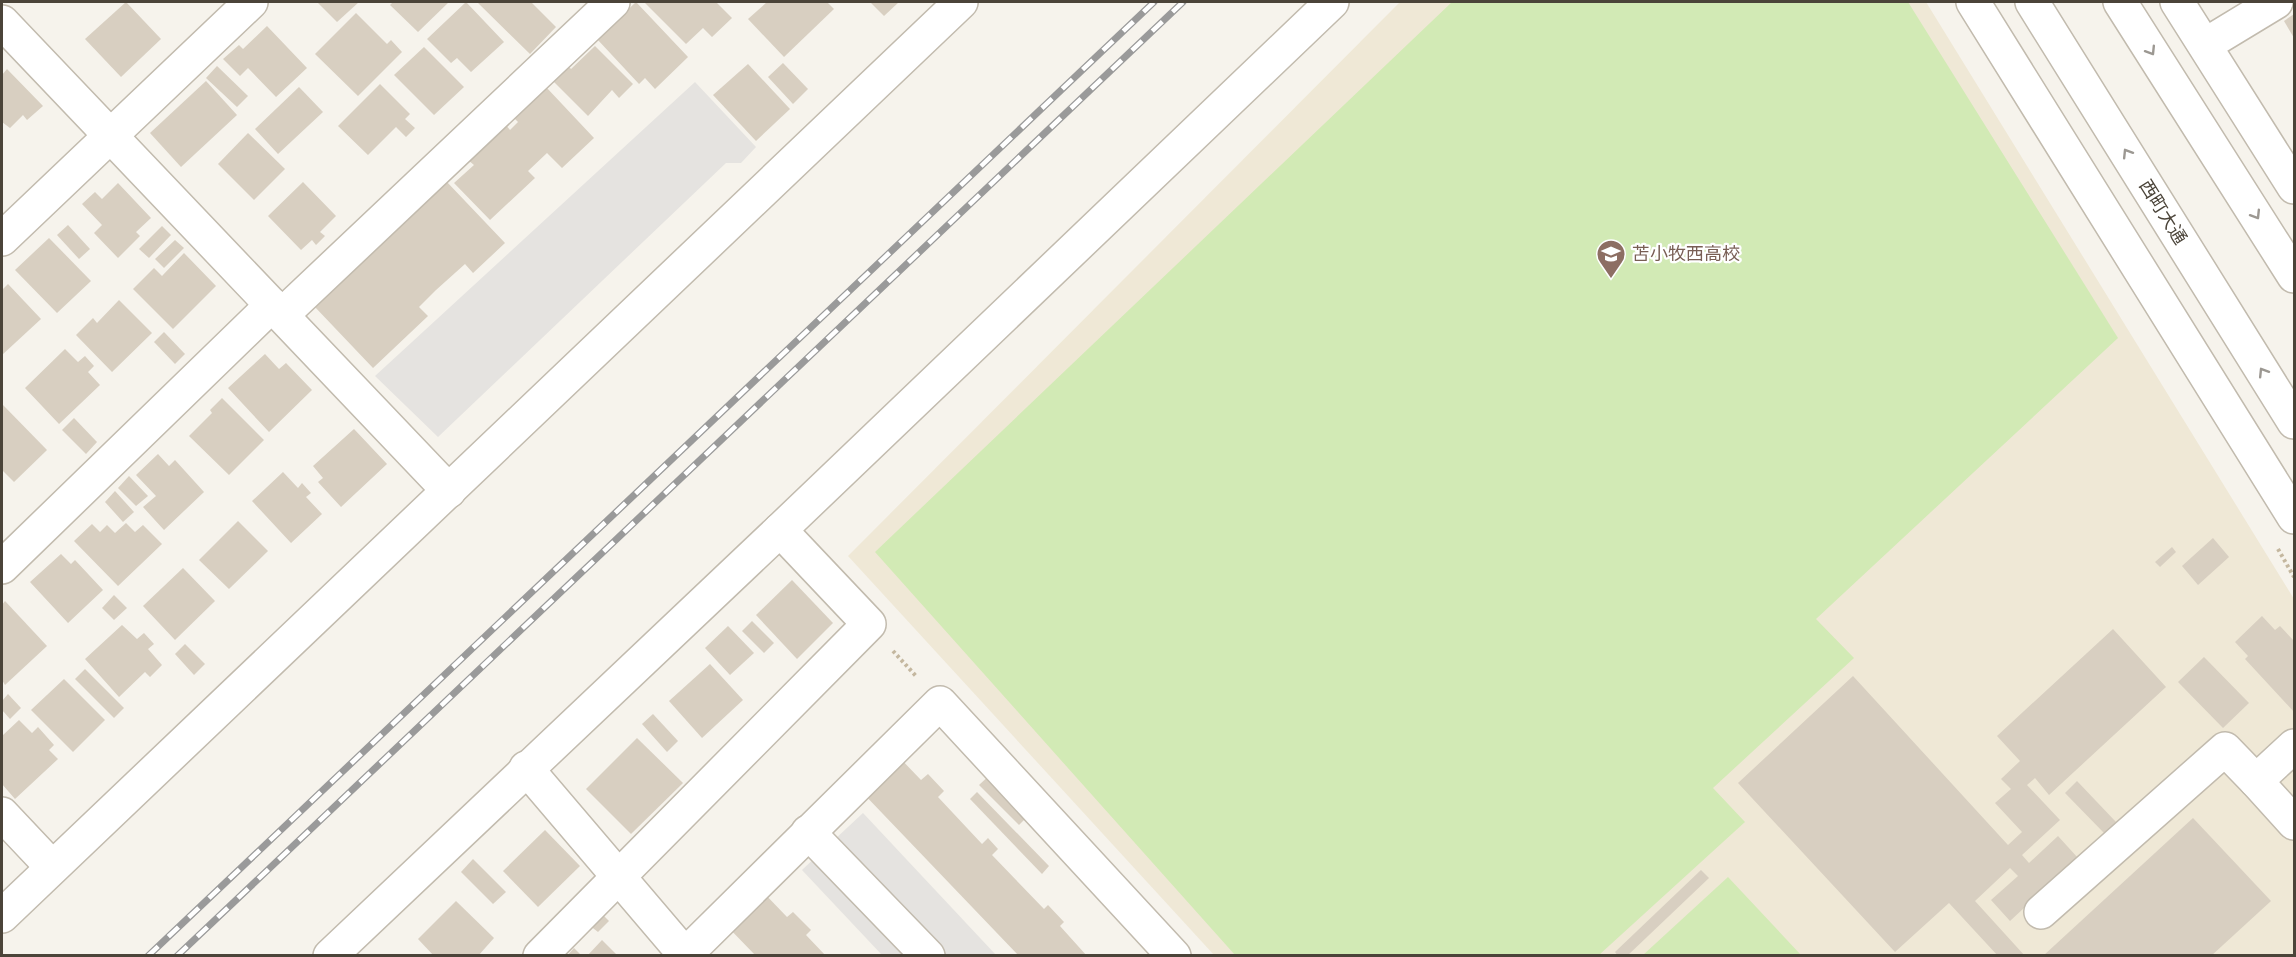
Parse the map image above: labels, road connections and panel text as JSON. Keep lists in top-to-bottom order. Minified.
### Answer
{"streets":{"street":["西町大通"]},"places":{"school or university":["苫小牧西高校"]}}
